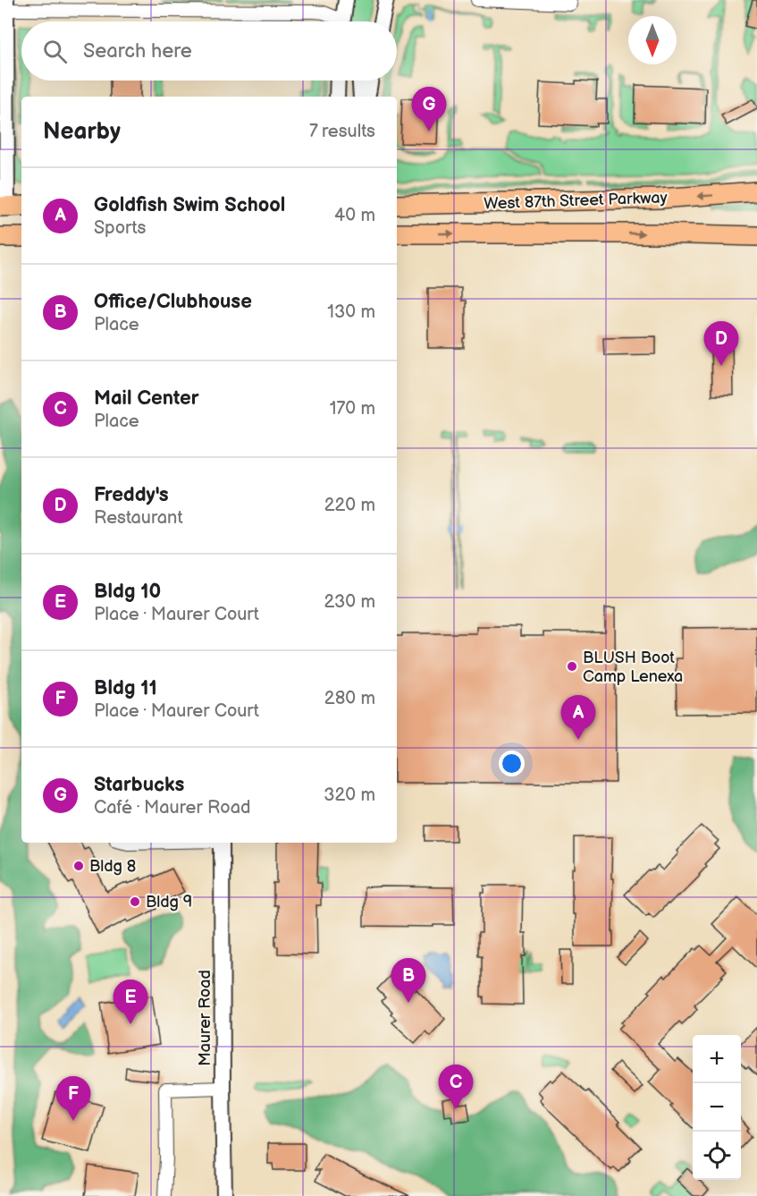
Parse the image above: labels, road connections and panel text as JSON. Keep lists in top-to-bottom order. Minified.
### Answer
{"streets":{"main road":["West 87th Street Parkway"],"street":["Maurer Road"]},"places":["BLUSH Boot Camp Lenexa","Bldg 8","Bldg 9"],"north":"bottom","page":{"search":"Search here","pins":["G","D","A","B","E","C","F"],"heading":["Nearby","7 results"],"list":[{"mark":"A","name":"Goldfish Swim School","note":"Sports","value":"40 m"},{"mark":"B","name":"Office/Clubhouse","note":"Place","value":"130 m"},{"mark":"C","name":"Mail Center","note":"Place","value":"170 m"},{"mark":"D","name":"Freddy's","note":"Restaurant","value":"220 m"},{"mark":"E","name":"Bldg 10","note":"Place · Maurer Court","value":"230 m"},{"mark":"F","name":"Bldg 11","note":"Place · Maurer Court","value":"280 m"},{"mark":"G","name":"Starbucks","note":"Café · Maurer Road","value":"320 m"}],"map_buttons":["+","−"]}}
